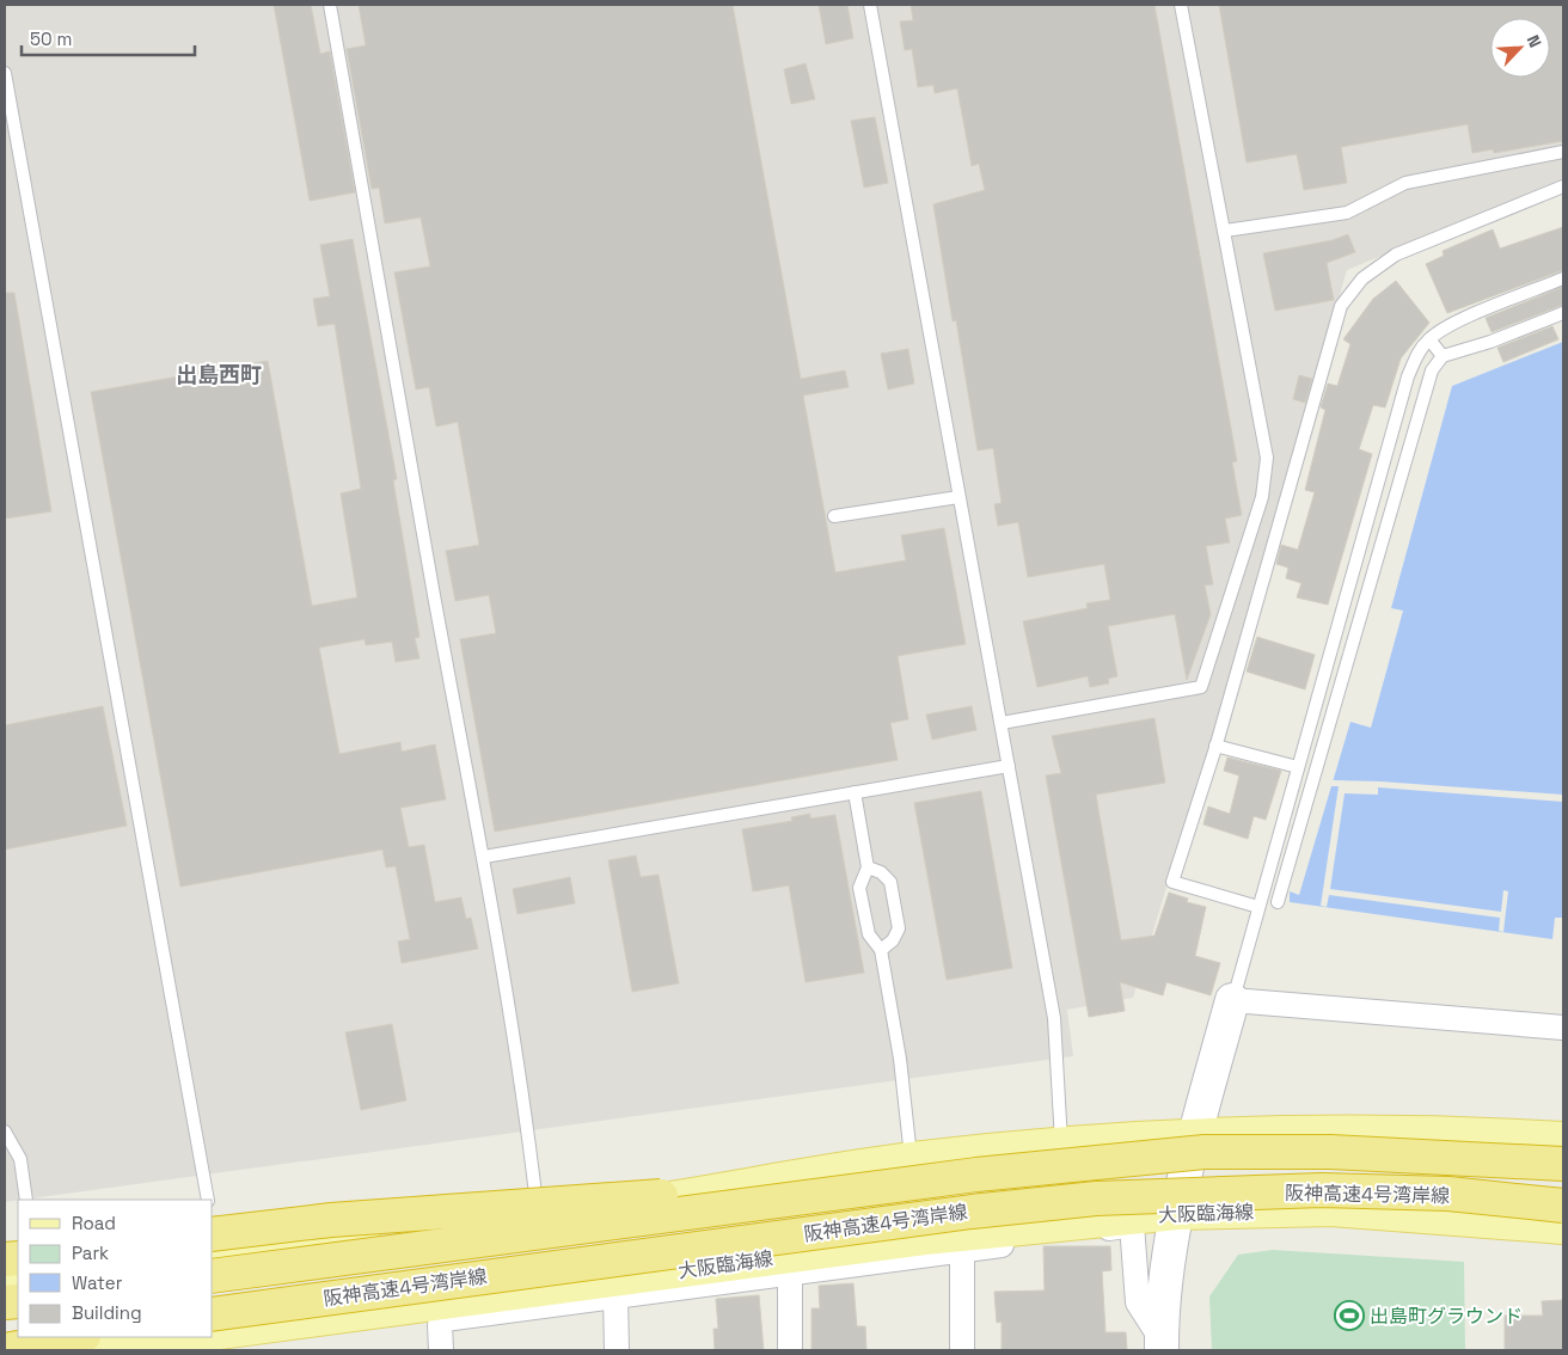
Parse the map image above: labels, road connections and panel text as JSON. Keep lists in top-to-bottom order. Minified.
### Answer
{"streets":{"highway":["阪神高速4号湾岸線"],"main road":["大阪臨海線"]},"districts":["出島西町"],"places":{"sports":["出島町グラウンド"]},"legend":["Road","Park","Water","Building"],"scale_bar":"50 m","north":"top right"}
